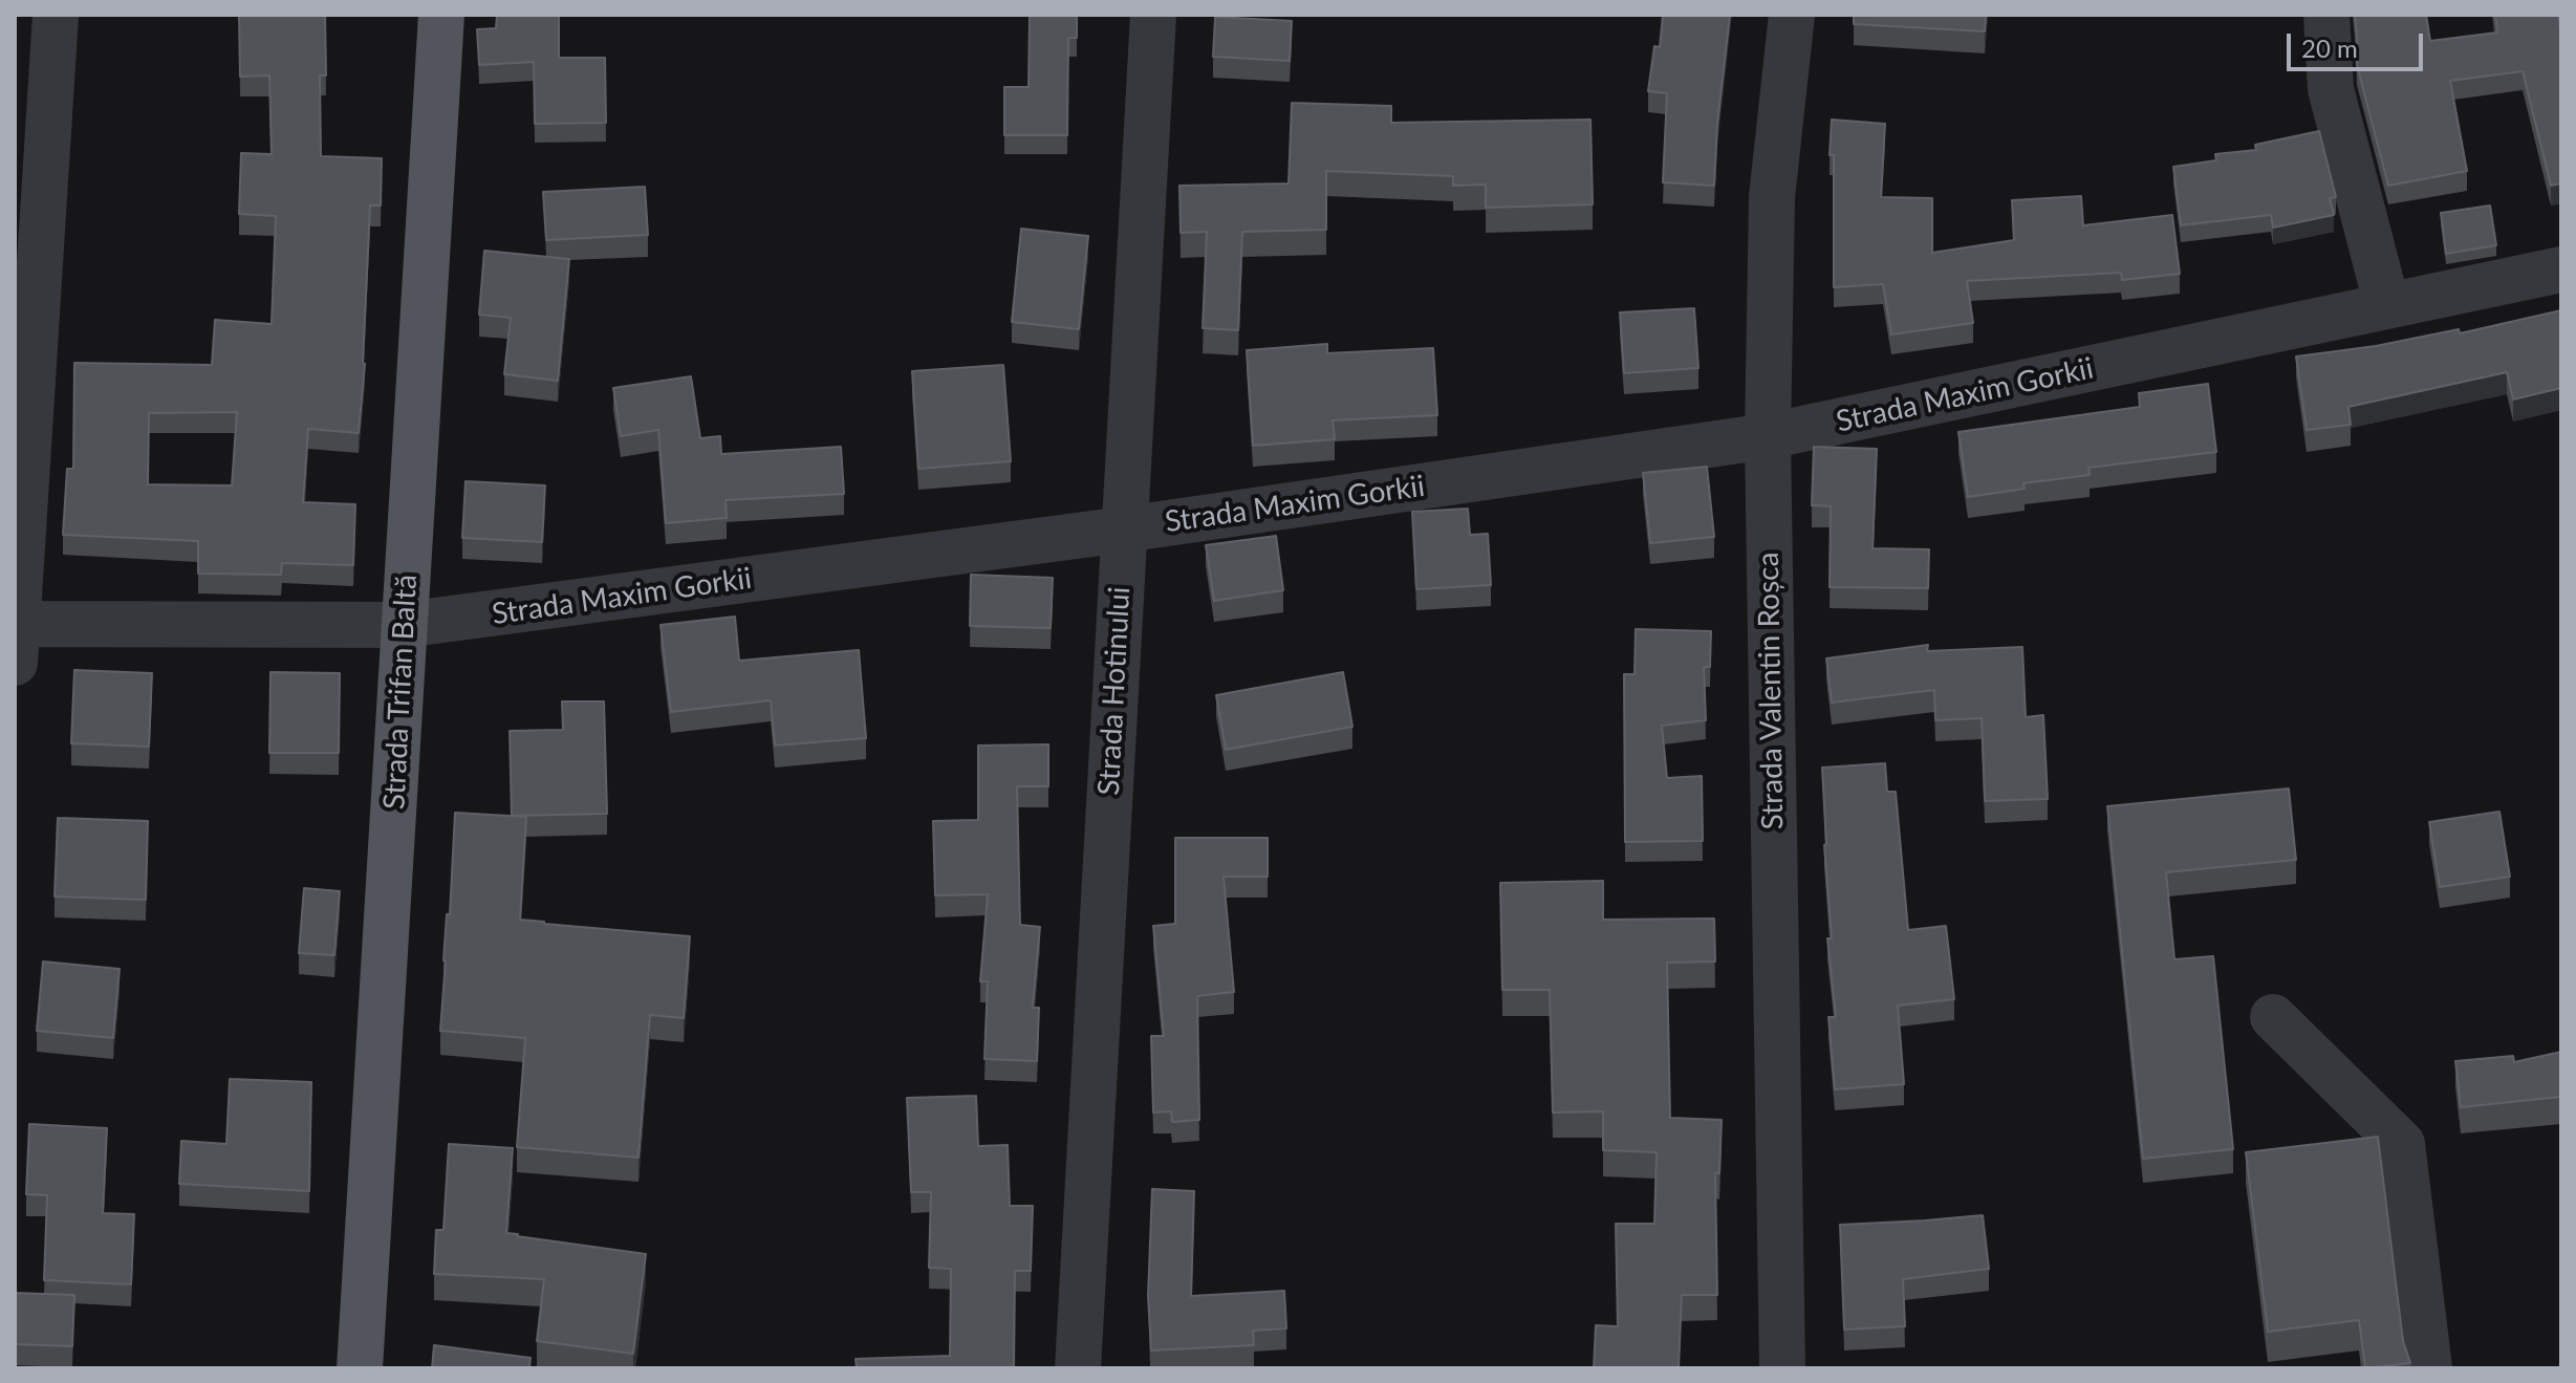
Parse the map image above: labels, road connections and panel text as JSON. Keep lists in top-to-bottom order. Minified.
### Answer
{"streets":{"main road":["Strada Trifan Baltă"],"street":["Strada Maxim Gorkii","Strada Hotinului","Strada Valentin Roșca"]},"crossings":[["Strada Maxim Gorkii","Strada Hotinului"],["Strada Maxim Gorkii","Strada Valentin Roșca"],["Strada Maxim Gorkii","Strada Trifan Baltă"]],"scale_bar":"20 m"}
